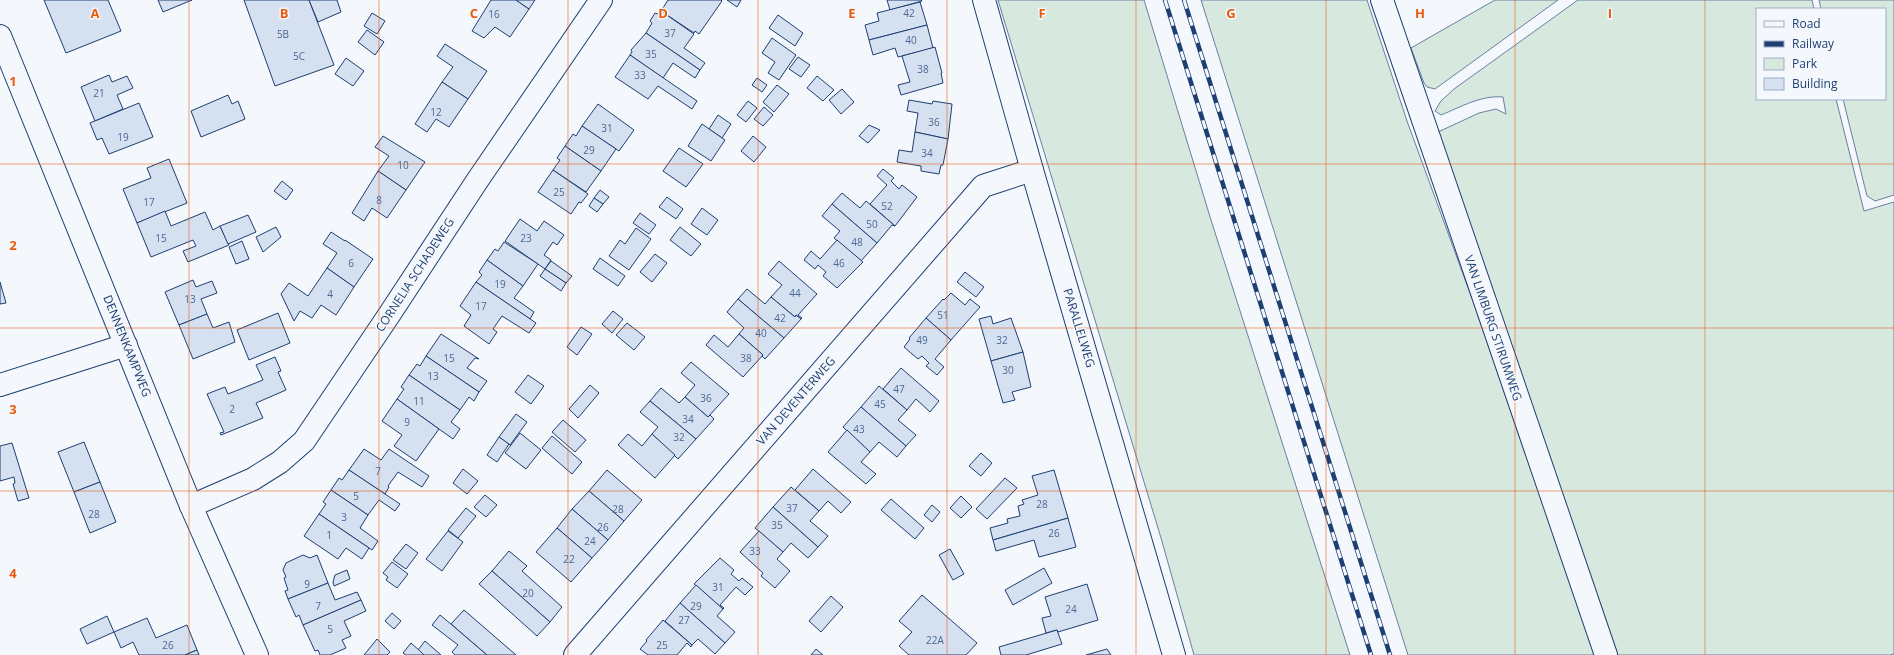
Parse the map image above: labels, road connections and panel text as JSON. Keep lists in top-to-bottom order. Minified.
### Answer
{"streets":{"street":["CORNELIA SCHADEWEG","PARALLELWEG","VAN LIMBURG STIRUMWEG","DENNENKAMPWEG","VAN DEVENTERWEG"]},"crossings":[["CORNELIA SCHADEWEG","DENNENKAMPWEG"],["PARALLELWEG","VAN DEVENTERWEG"]],"house_numbers":["42","16","37","5B","40","35","5C","38","33","21","12","36","31","19","29","34","10","25","8","17","52","50","15","23","48","6","46","19","44","4","13","17","51","42","40","49","32","15","38","30","13","47","36","11","45","2","34","9","43","32","7","5","28","37","28","28","3","35","26","26","1","24","33","22","9","31","20","7","29","24","27","5","22A","26","25"],"legend":["Road","Railway","Park","Building"],"grid":{"columns":["A","B","C","D","E","F","G","H","I"],"rows":["1","2","3","4"]}}
